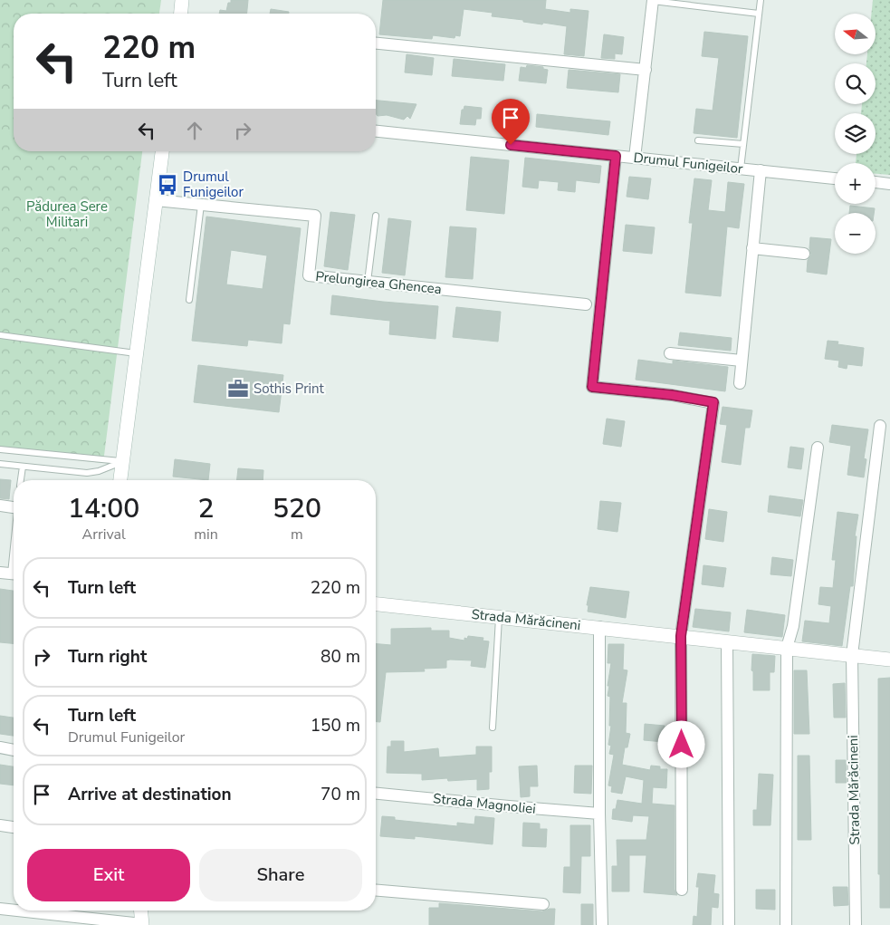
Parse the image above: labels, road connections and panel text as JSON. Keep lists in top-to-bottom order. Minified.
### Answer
{"streets":{"street":["Drumul Funigeilor","Prelungirea Ghencea","Strada Mărăcineni","Strada Magnoliei"]},"parks":["Pădurea Sere Militari"],"places":{"bus stop":["Drumul Funigeilor"],"office":["Sothis Print"]},"north":"left","page":{"map_buttons":["+","−"],"turn":["220 m","Turn left"],"eta":["14:00","Arrival","2","min","520","m"],"list":[{"name":"Turn left","value":"220 m"},{"name":"Turn right","value":"80 m"},{"name":"Turn left","note":"Drumul Funigeilor","value":"150 m"},{"name":"Arrive at destination","value":"70 m"}],"buttons":["Exit","Share"]}}
